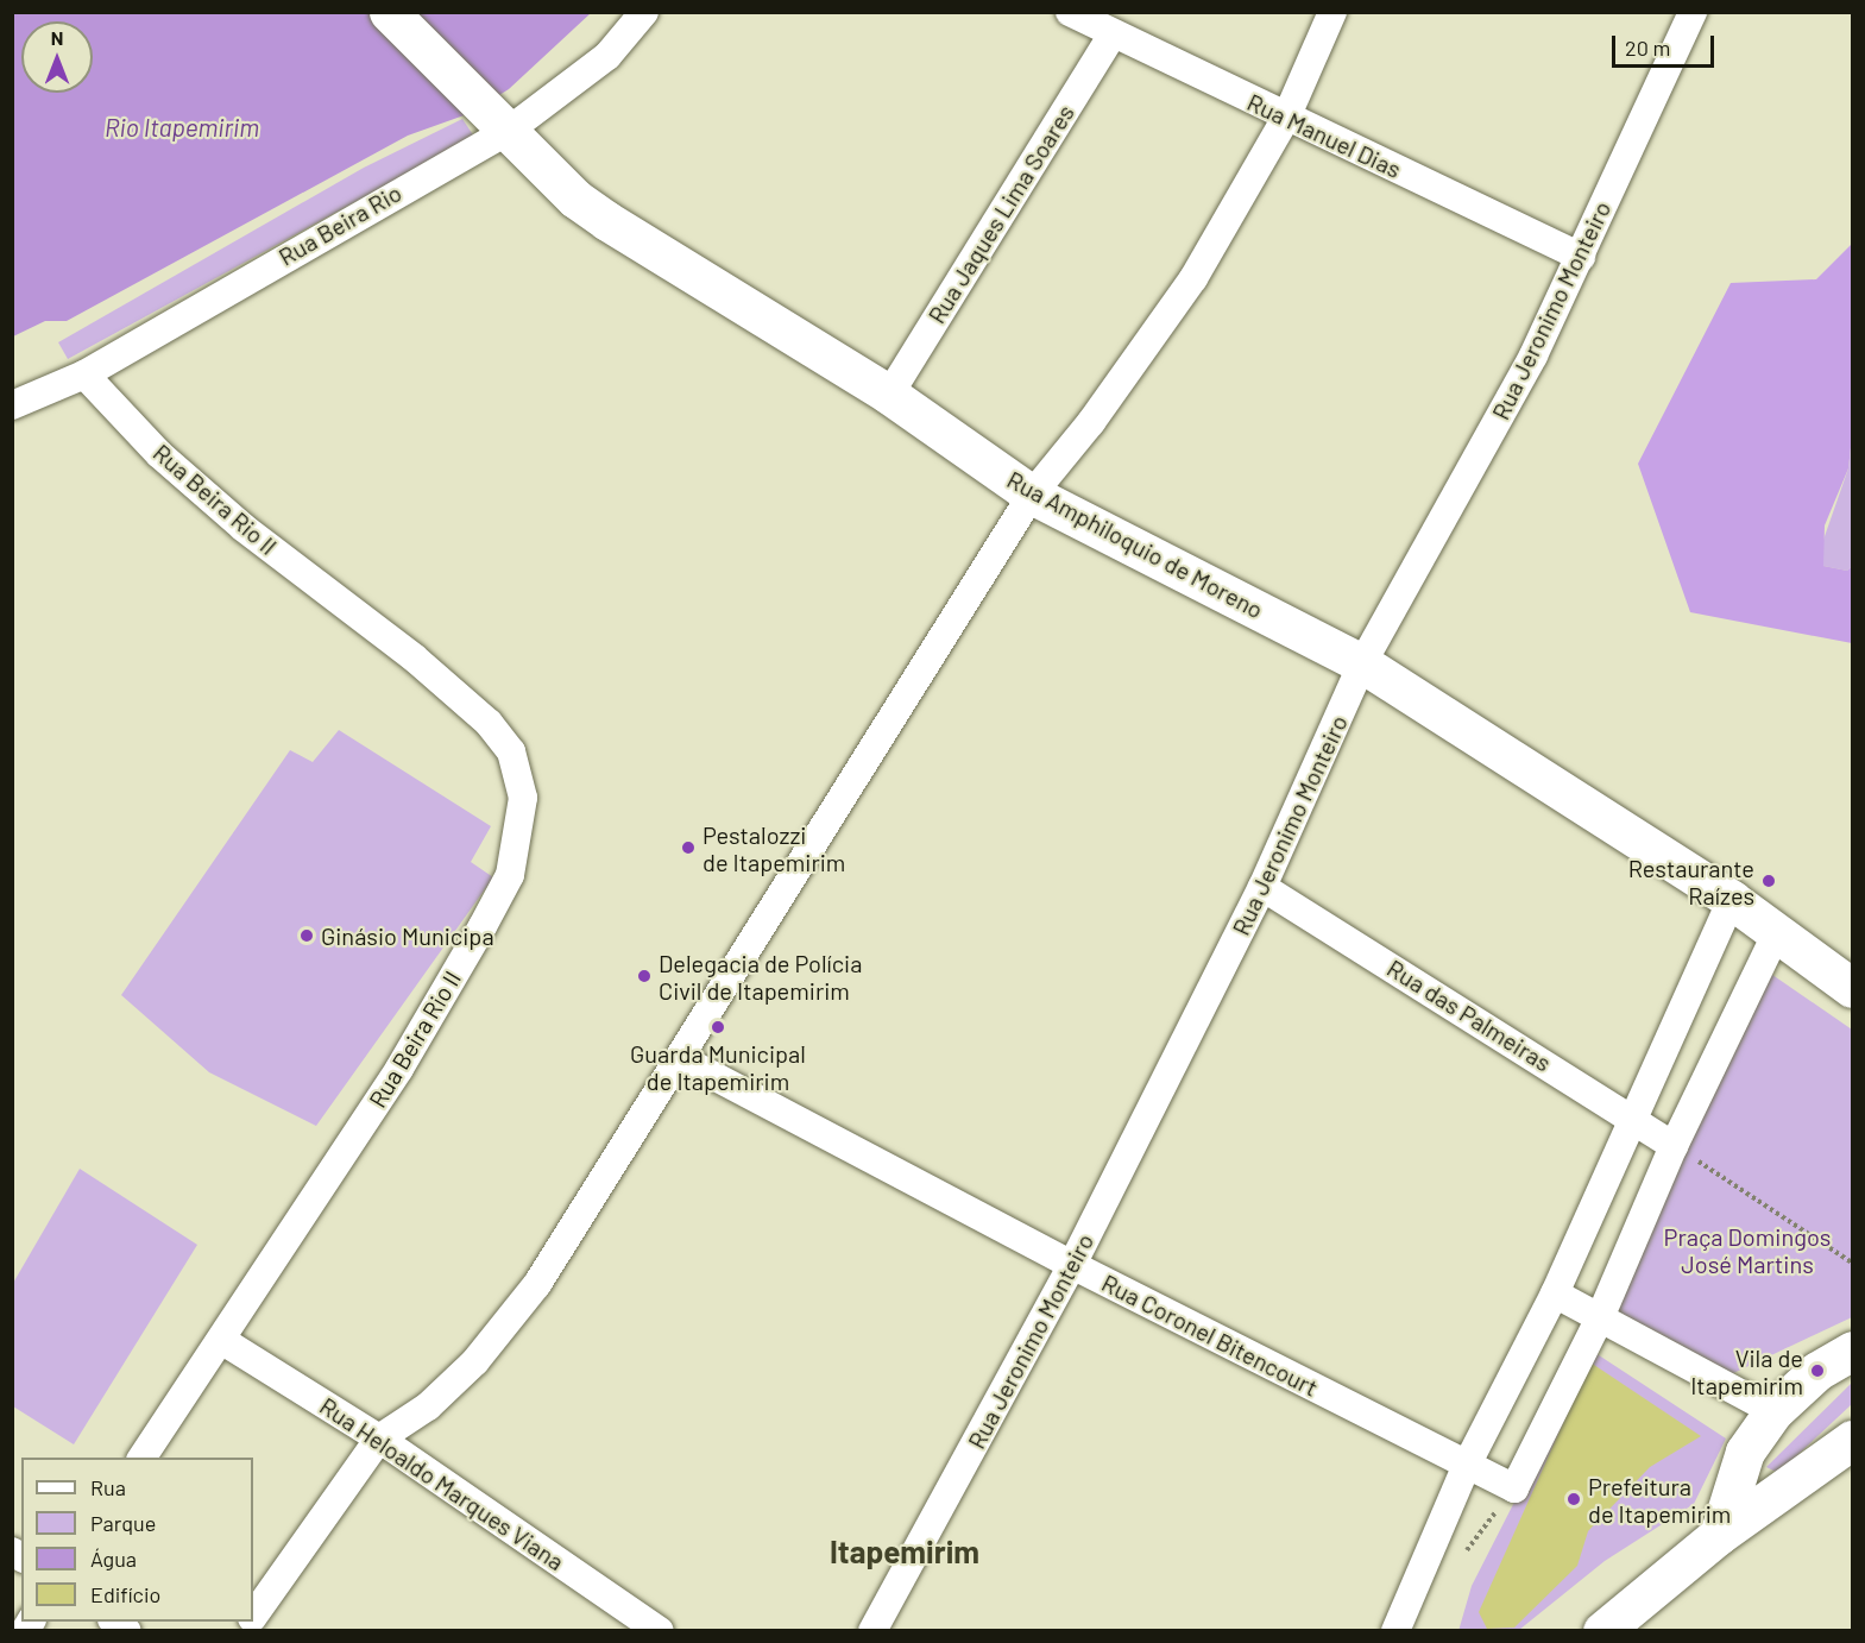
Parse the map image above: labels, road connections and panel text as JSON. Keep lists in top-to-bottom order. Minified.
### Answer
{"streets":{"main road":["Rua Amphiloquio de Moreno"],"street":["Rua Manuel Dias","Rua Jaques Lima Soares","Rua Beira Rio","Rua Jeronimo Monteiro","Rua Beira Rio II","Rua das Palmeiras","Rua Coronel Bitencourt","Rua Heloaldo Marques Viana"]},"crossings":[["Rua Manuel Dias","Rua Jaques Lima Soares"],["Rua Manuel Dias","Rua Jeronimo Monteiro"],["Rua Jaques Lima Soares","Rua Amphiloquio de Moreno"],["Rua Beira Rio","Rua Beira Rio II"],["Rua Beira Rio","Rua Amphiloquio de Moreno"],["Rua Jeronimo Monteiro","Rua Amphiloquio de Moreno"],["Rua Jeronimo Monteiro","Rua das Palmeiras"],["Rua Jeronimo Monteiro","Rua Coronel Bitencourt"],["Rua Beira Rio II","Rua Heloaldo Marques Viana"]],"districts":["Itapemirim"],"water":["Rio Itapemirim"],"parks":["Praça Domingos José Martins"],"places":["Pestalozzi de Itapemirim","Restaurante Raízes","Ginásio Municipa","Delegacia de Polícia Civil de Itapemirim","Guarda Municipal de Itapemirim","Vila de Itapemirim","Prefeitura de Itapemirim"],"legend":["Rua","Parque","Água","Edifício"],"scale_bar":"20 m","north":"top"}
